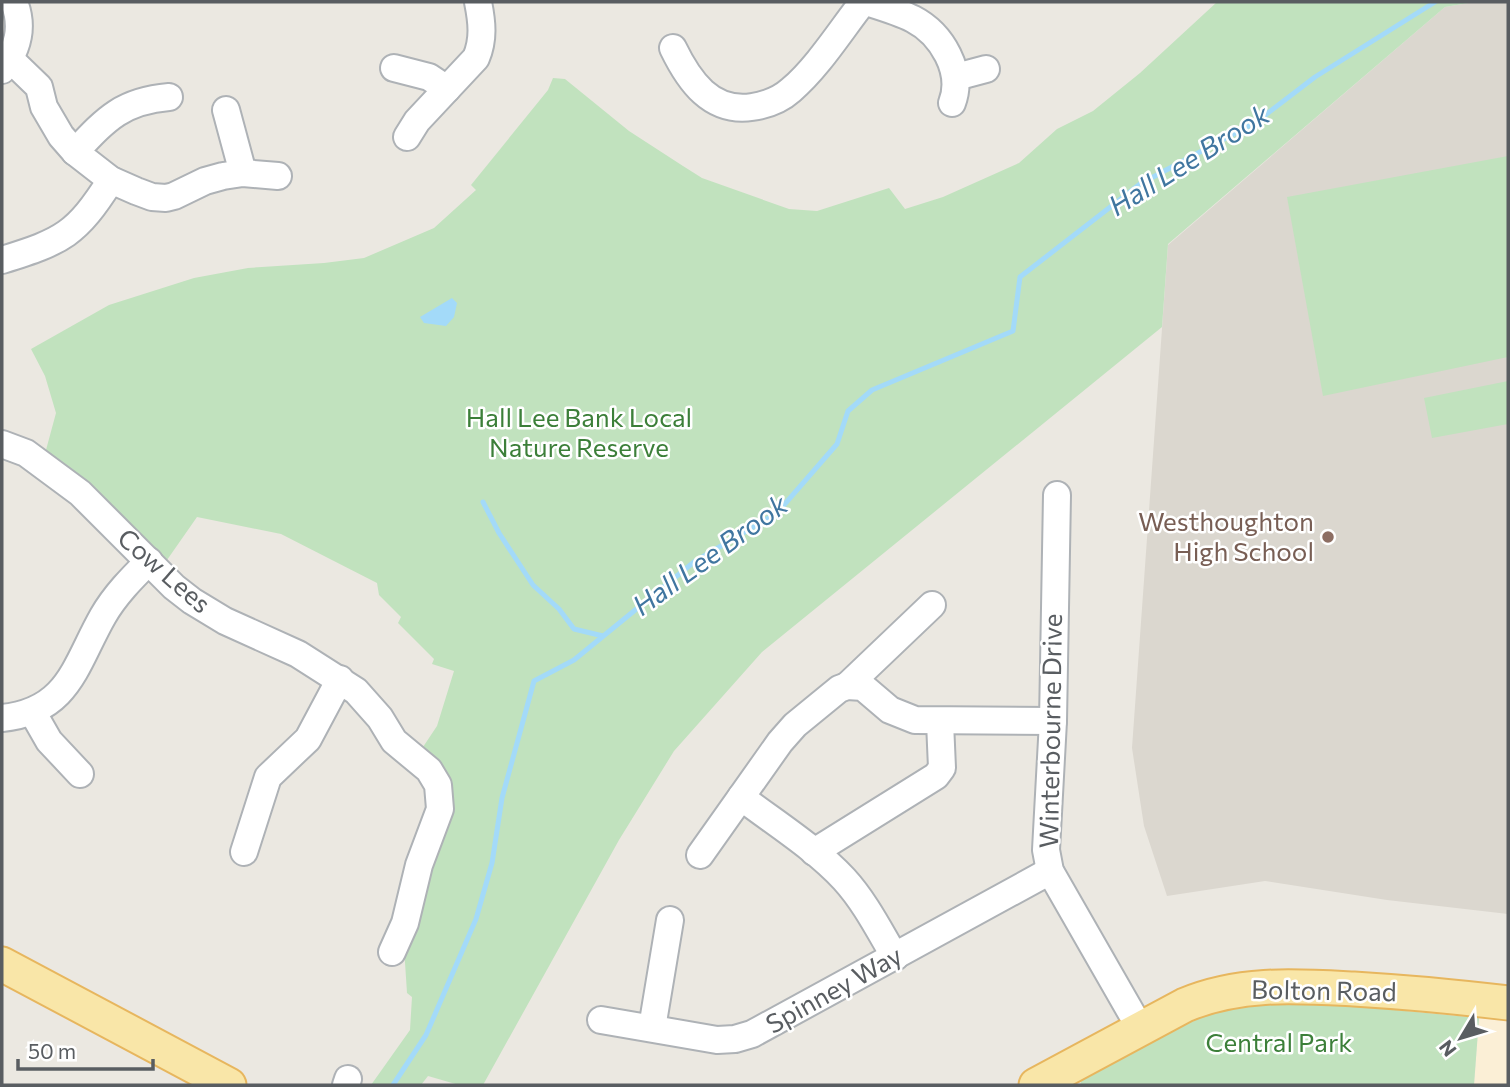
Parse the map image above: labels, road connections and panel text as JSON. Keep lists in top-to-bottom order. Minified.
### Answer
{"streets":{"main road":["Bolton Road"],"street":["Cow Lees","Winterbourne Drive","Spinney Way"]},"crossings":[["Winterbourne Drive","Spinney Way"],["Winterbourne Drive","Bolton Road"]],"water":["Hall Lee Brook"],"parks":["Hall Lee Bank Local Nature Reserve","Central Park"],"places":["Westhoughton High School"],"scale_bar":"50 m","north":"bottom left"}
